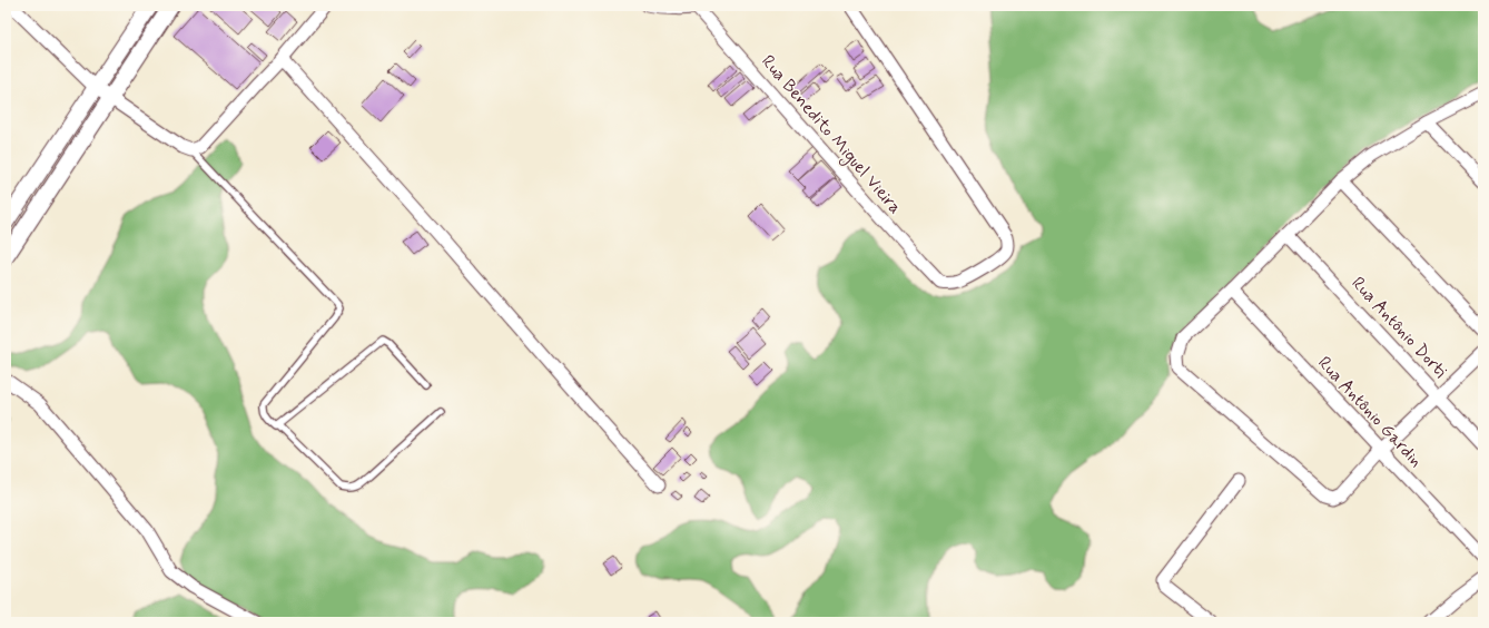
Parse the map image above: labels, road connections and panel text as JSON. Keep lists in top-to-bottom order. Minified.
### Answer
{"streets":{"street":["Rua Benedito Miguel Vieira","Rua Antônio Dorti","Rua Antônio Gardin"]}}
